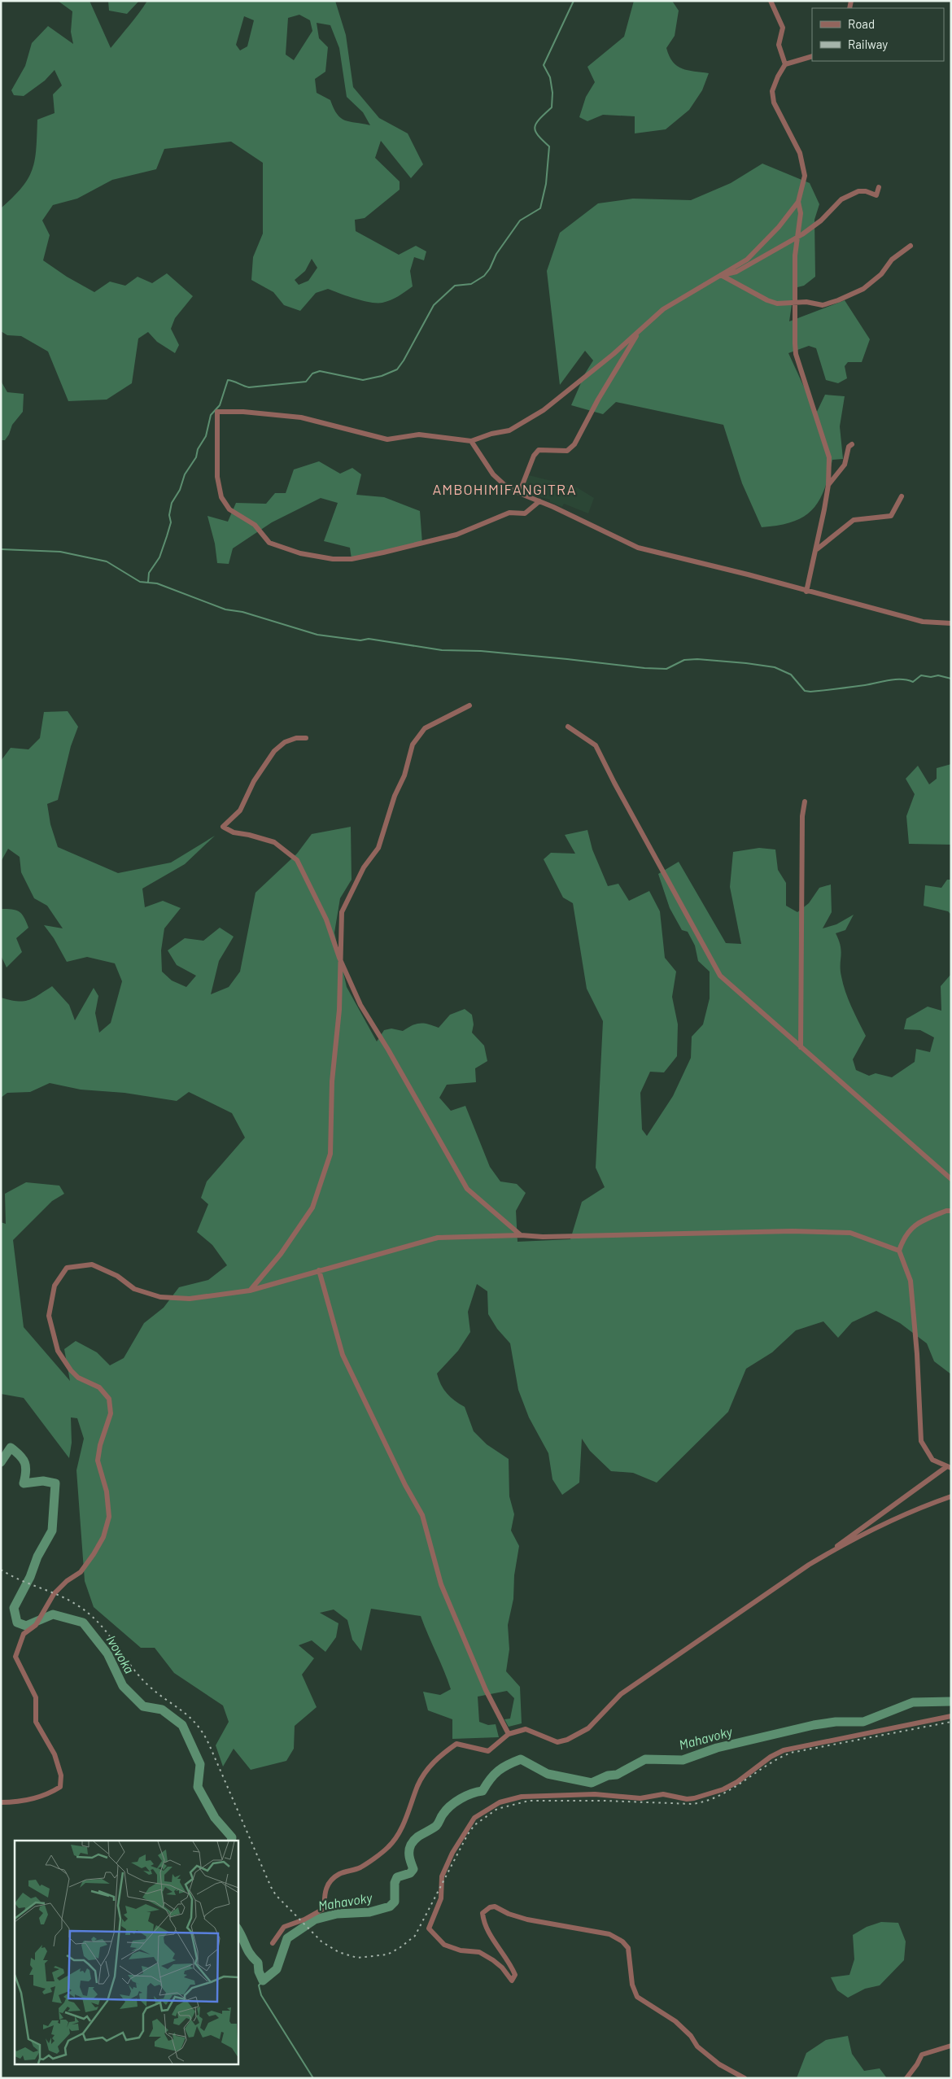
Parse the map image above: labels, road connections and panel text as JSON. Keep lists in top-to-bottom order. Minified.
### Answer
{"districts":["AMBOHIMIFANGITRA"],"water":["Ivovoka","Mahavoky"],"legend":["Road","Railway"]}
